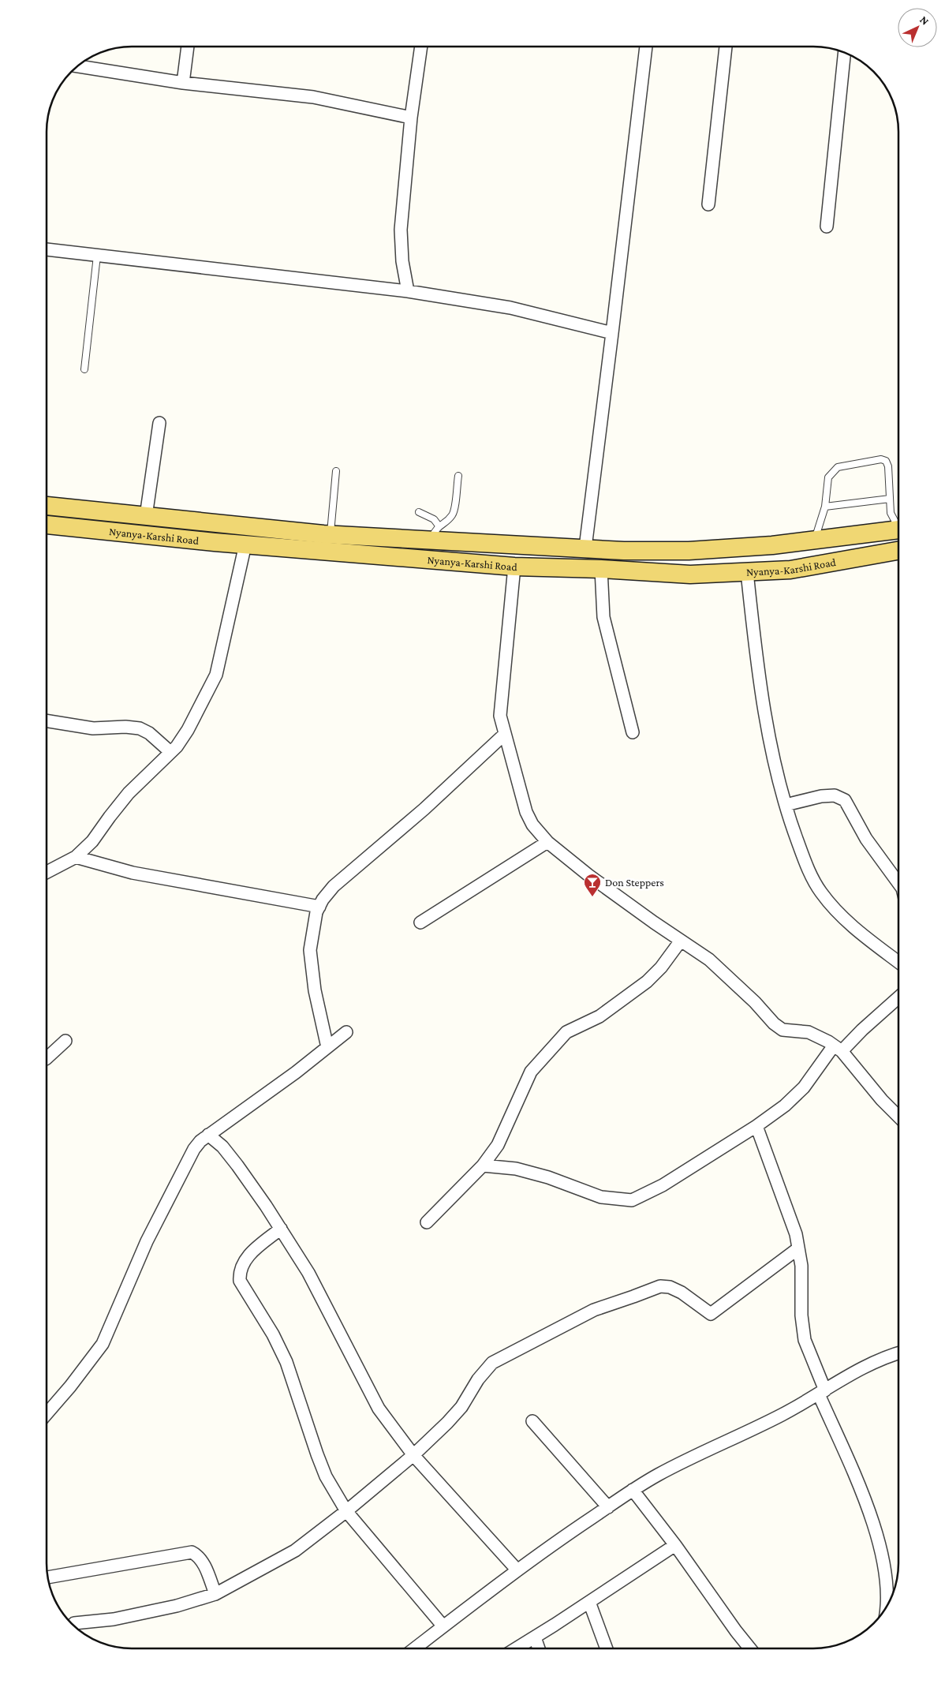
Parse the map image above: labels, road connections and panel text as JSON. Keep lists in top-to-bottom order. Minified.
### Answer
{"streets":{"main road":["Nyanya-Karshi Road"]},"places":{"bar":["Don Steppers"]},"north":"top right"}
